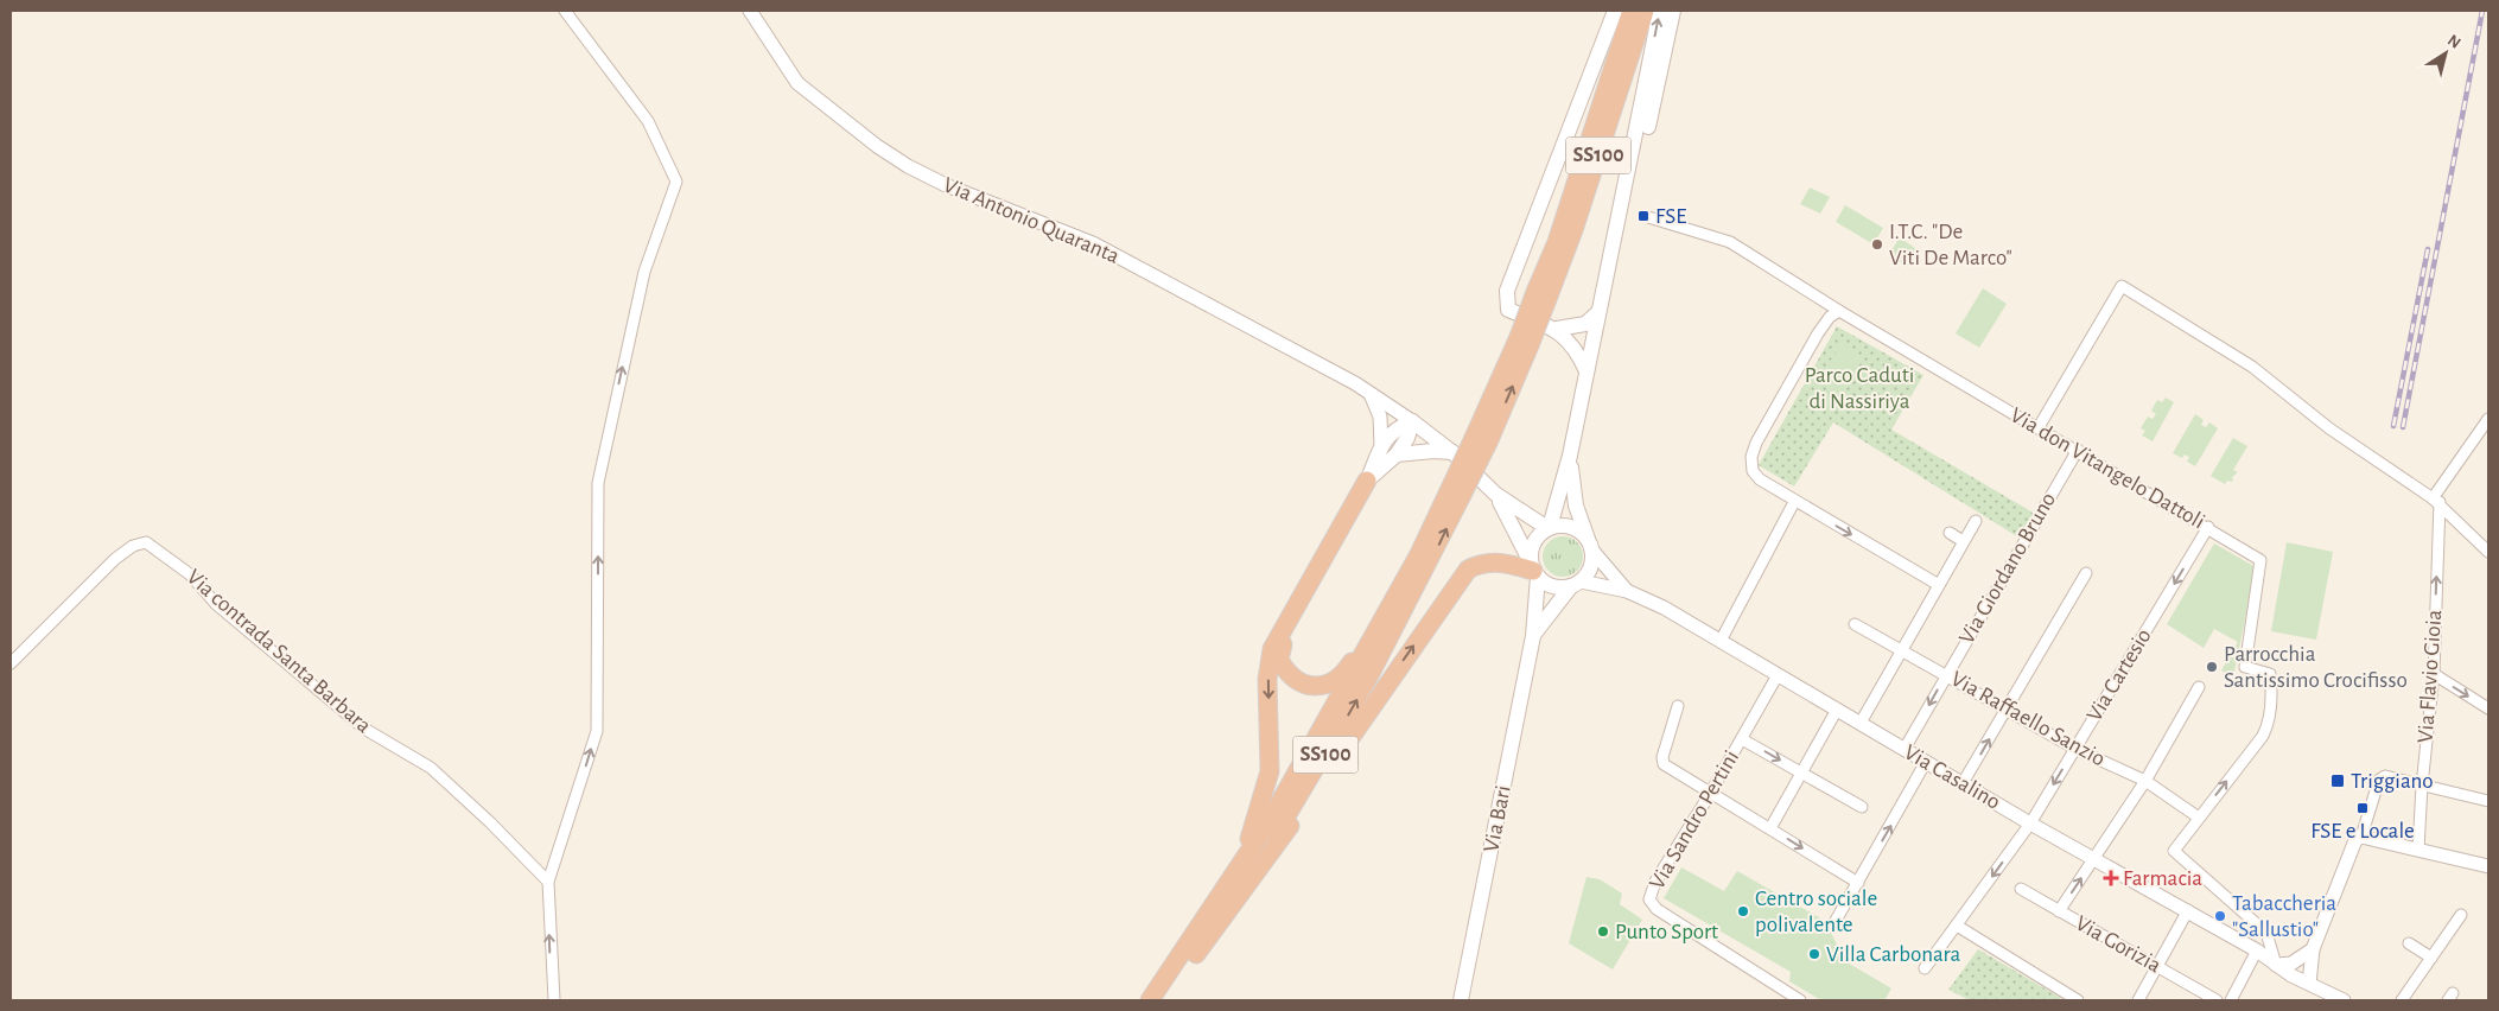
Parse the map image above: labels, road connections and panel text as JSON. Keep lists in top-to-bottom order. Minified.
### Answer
{"streets":{"highway":["SS100"],"main road":["Via Bari"],"street":["Via Antonio Quaranta","Via don Vitangelo Dattoli","Via Giordano Bruno","Via contrada Santa Barbara","Via Cartesio","Via Flavio Gioia","Via Raffaello Sanzio","Via Casalino","Via Sandro Pertini","Via Gorizia"]},"crossings":[["SS100","Via Casalino"],["SS100","Via Bari"],["Via don Vitangelo Dattoli","Via Giordano Bruno"],["Via don Vitangelo Dattoli","Via Cartesio"],["Via don Vitangelo Dattoli","Via Raffaello Sanzio"],["Via Giordano Bruno","Via Raffaello Sanzio"],["Via Giordano Bruno","Via Casalino"],["Via Cartesio","Via Raffaello Sanzio"],["Via Cartesio","Via Casalino"],["Via Casalino","Via Bari"],["Via Casalino","Via Sandro Pertini"]],"one_way":["Via don Vitangelo Dattoli","Via Flavio Gioia"],"parks":["Parco Caduti di Nassiriya"],"places":{"transit":["FSE","Triggiano","FSE e Locale"],"other":["I.T.C. \"De Viti De Marco\"","Parrocchia Santissimo Crocifisso","Centro sociale polivalente","Tabaccheria \"Sallustio\"","Punto Sport","Villa Carbonara"],"health":["Farmacia"]},"north":"top right"}
